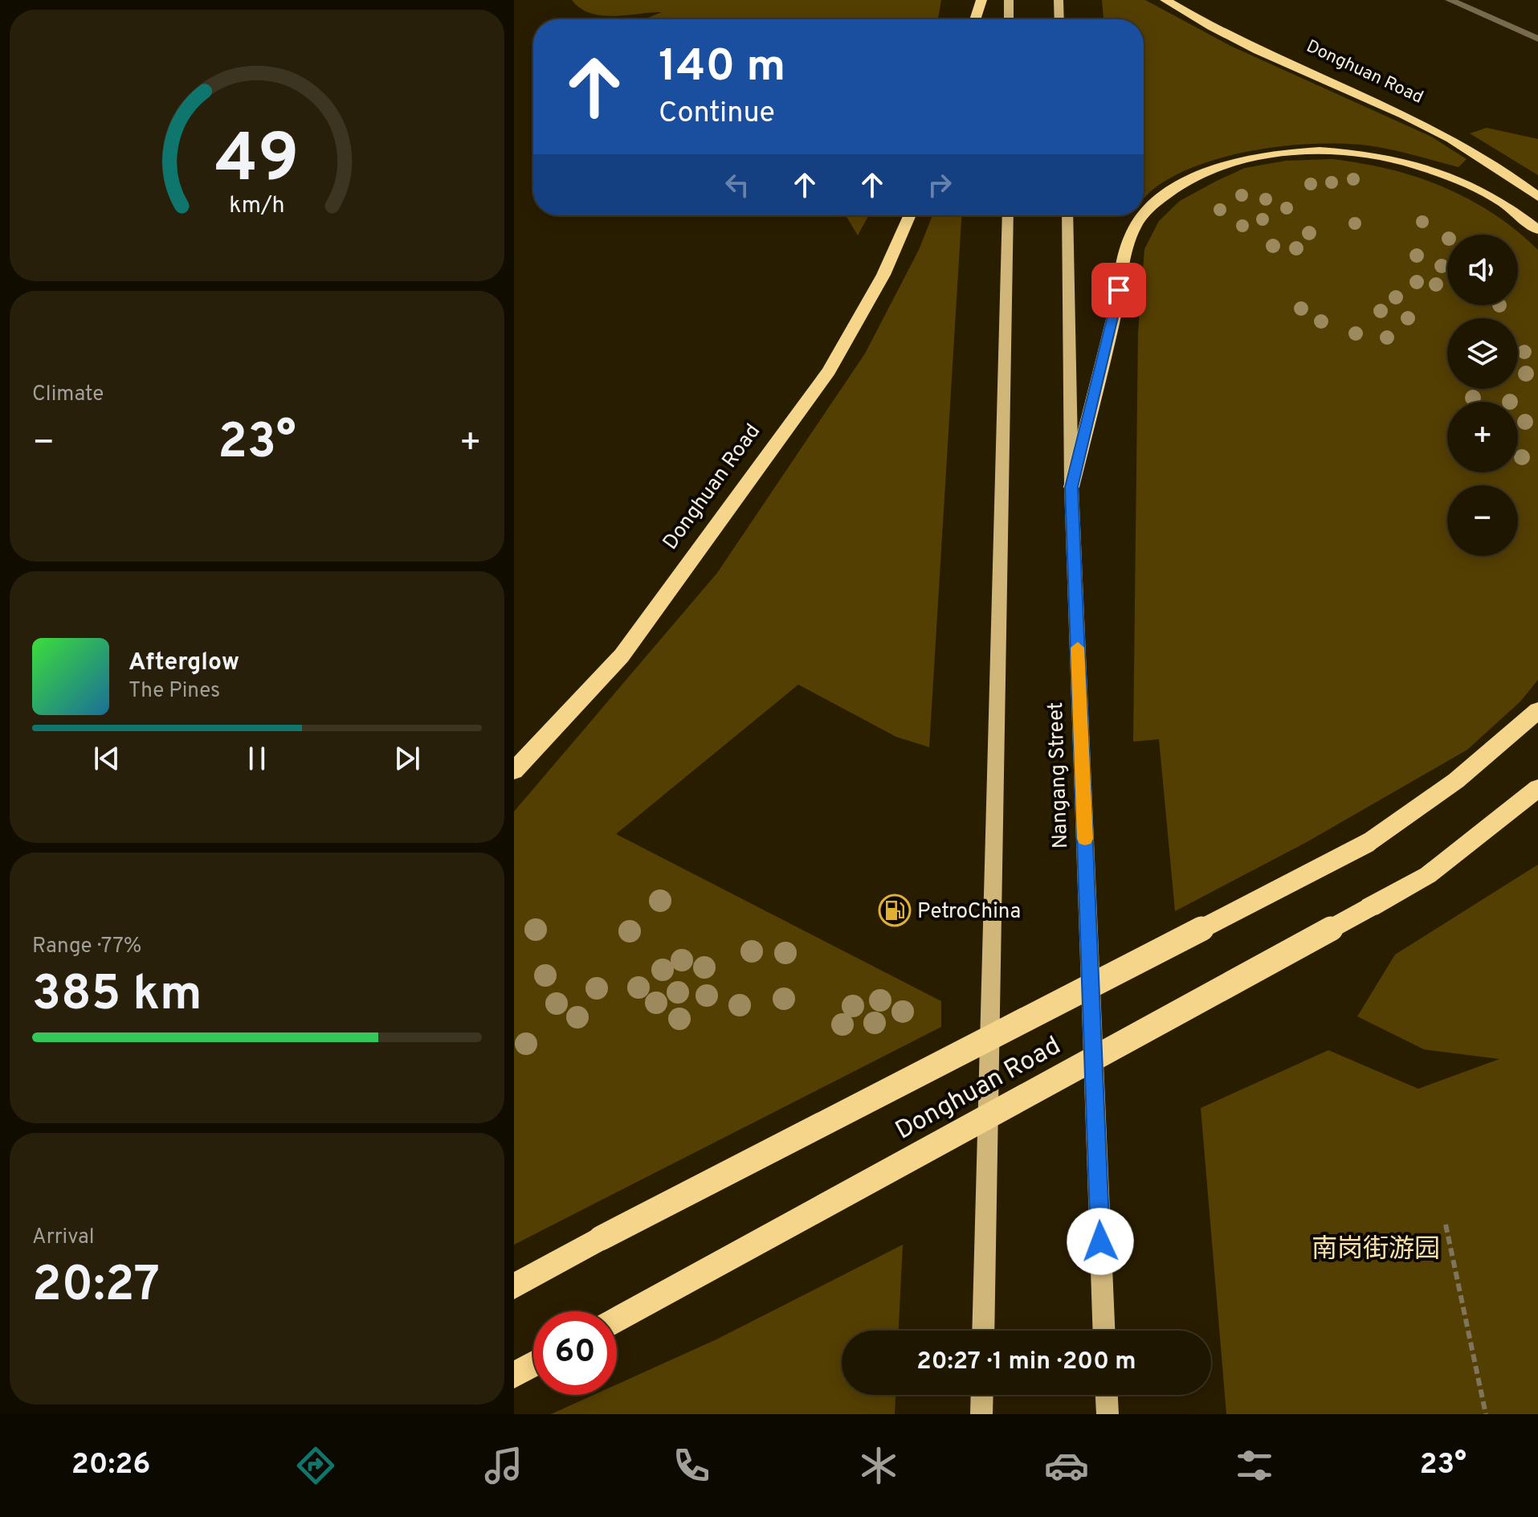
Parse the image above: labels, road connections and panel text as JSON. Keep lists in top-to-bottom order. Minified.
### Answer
{"streets":{"highway":["Donghuan Road"],"main road":["Nangang Street"]},"parks":["南岗街游园"],"places":{"fuel station":["PetroChina"]},"page":{"turn":["140 m","Continue"],"map_buttons":["+","−"],"tile":["Climate",["Range · 77%","385 km"],["Arrival","20:27"]],"heat":["−","23°","+"],"song":["Afterglow","The Pines"],"limit":"60","trip":"20:27 · 1 min · 200 m","tabs":["20:26","23°"],"gauge":["49","km/h"]}}
